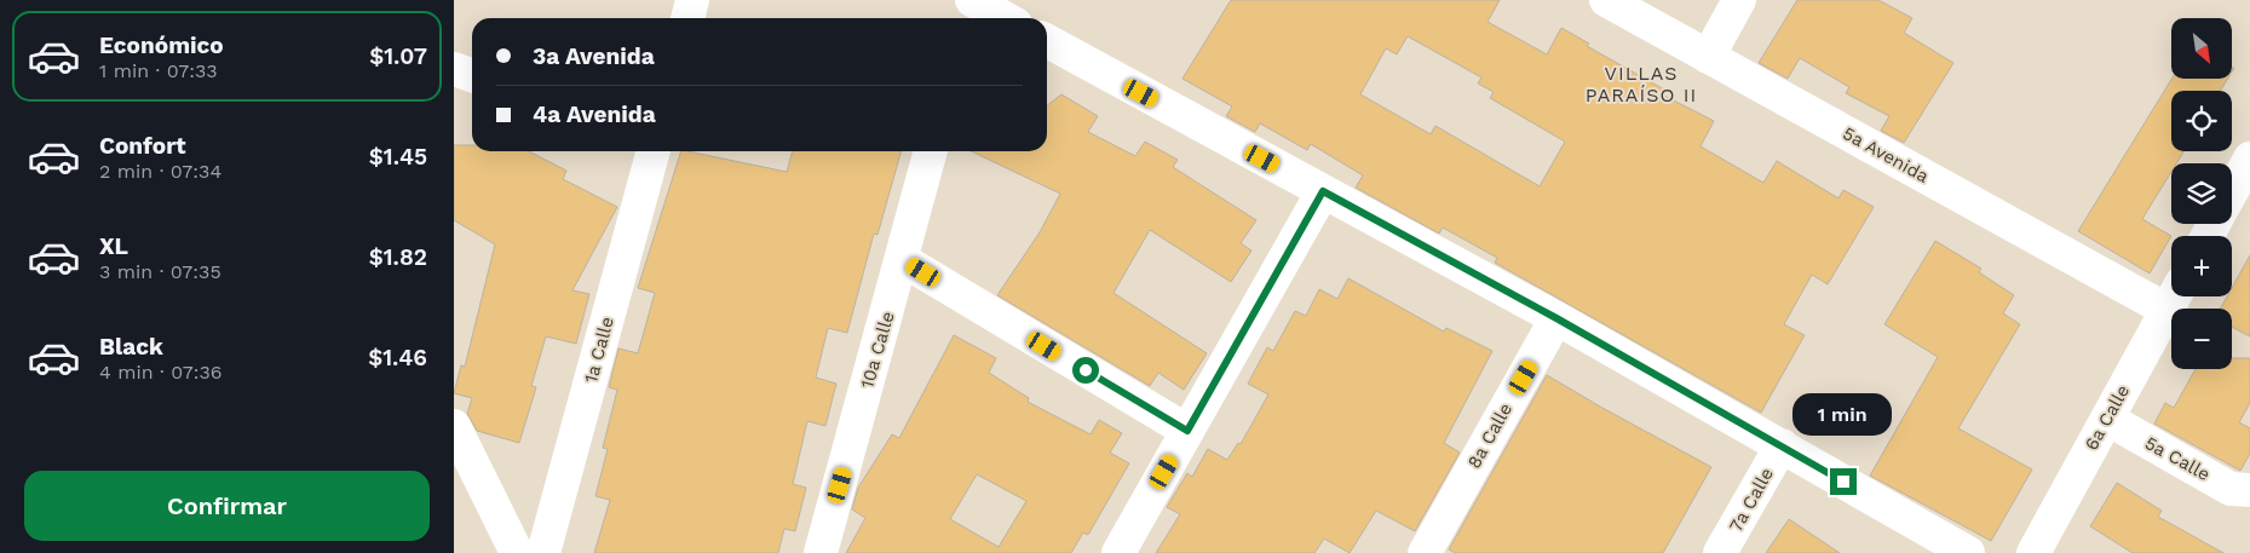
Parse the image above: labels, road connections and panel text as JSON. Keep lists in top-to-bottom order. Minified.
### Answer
{"streets":{"street":["5a Avenida","1a Calle","10a Calle","6a Calle","8a Calle","5a Calle","7a Calle"]},"crossings":[["6a Calle","5a Calle"]],"districts":["VILLAS PARAÍSO II"],"north":"bottom right","page":{"list":[{"name":"Económico","note":"1 min · 07:33","value":"$1.07"},{"name":"Confort","note":"2 min · 07:34","value":"$1.45"},{"name":"XL","note":"3 min · 07:35","value":"$1.82"},{"name":"Black","note":"4 min · 07:36","value":"$1.46"}],"map_buttons":["+","−"],"banner":["3a Avenida","4a Avenida"],"bubble":"1 min","buttons":"Confirmar"}}
